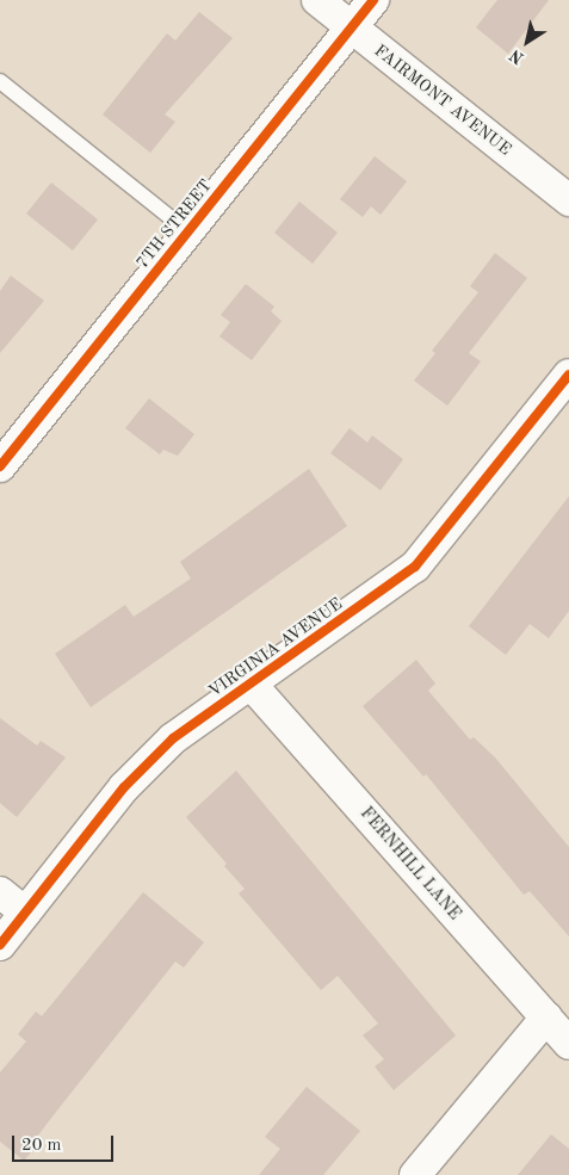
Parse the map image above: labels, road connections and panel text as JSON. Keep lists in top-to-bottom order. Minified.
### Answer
{"streets":{"street":["FAIRMONT AVENUE","7TH STREET","VIRGINIA AVENUE","FERNHILL LANE"]},"crossings":[["FAIRMONT AVENUE","7TH STREET"],["VIRGINIA AVENUE","FERNHILL LANE"]],"scale_bar":"20 m","north":"bottom left"}
